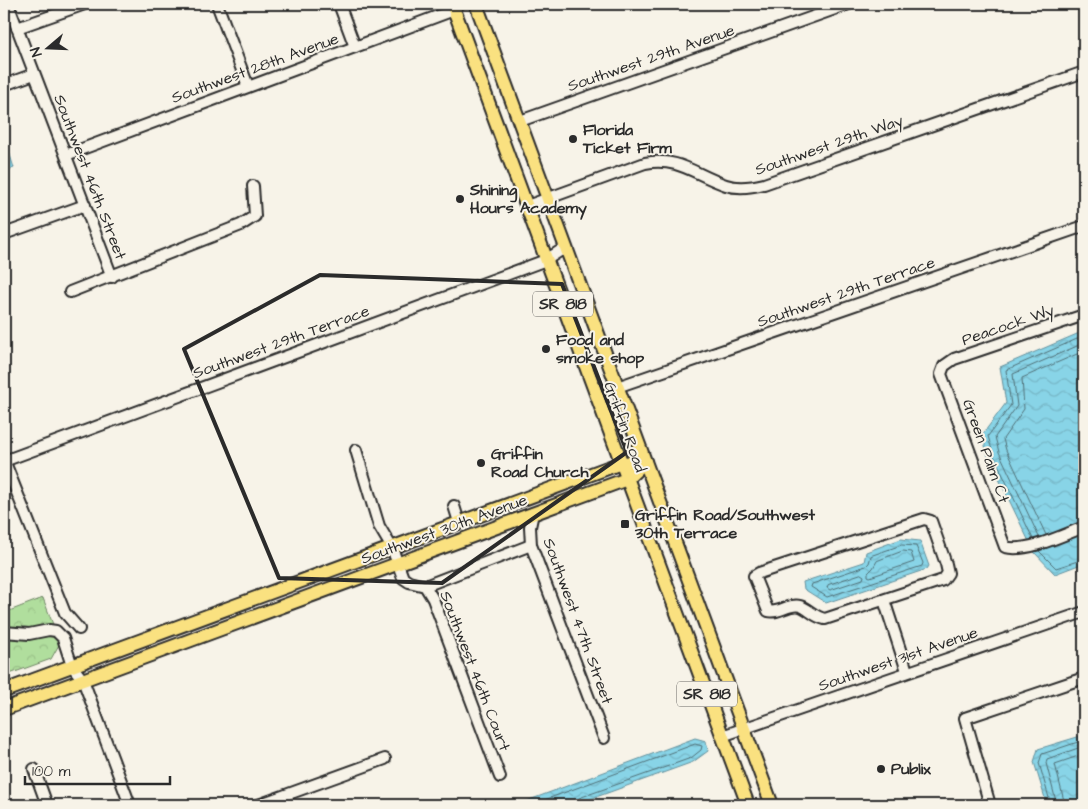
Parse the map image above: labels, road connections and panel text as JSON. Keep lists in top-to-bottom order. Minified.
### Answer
{"streets":{"main road":["SR 818","Griffin Road","Southwest 30th Avenue"],"street":["Southwest 29th Avenue","Southwest 28th Avenue","Southwest 29th Way","Southwest 46th Street","Southwest 29th Terrace","Peacock Wy","Green Palm Ct","Southwest 47th Street","Southwest 31st Avenue","Southwest 46th Court"]},"crossings":[["Southwest 29th Avenue","Griffin Road"],["Southwest 28th Avenue","Southwest 46th Street"],["Southwest 28th Avenue","Griffin Road"],["Southwest 29th Way","Griffin Road"],["Southwest 29th Terrace","Griffin Road"],["Peacock Wy","Green Palm Ct"],["Griffin Road","Southwest 30th Avenue"],["Griffin Road","Southwest 31st Avenue"],["Southwest 30th Avenue","Southwest 47th Street"],["Southwest 30th Avenue","Southwest 46th Court"]],"places":{"other":["Florida Ticket Firm","Shining Hours Academy","Food and smoke shop","Griffin Road Church","Publix"],"transit":["Griffin Road/Southwest 30th Terrace"]},"scale_bar":"100 m","north":"left"}
